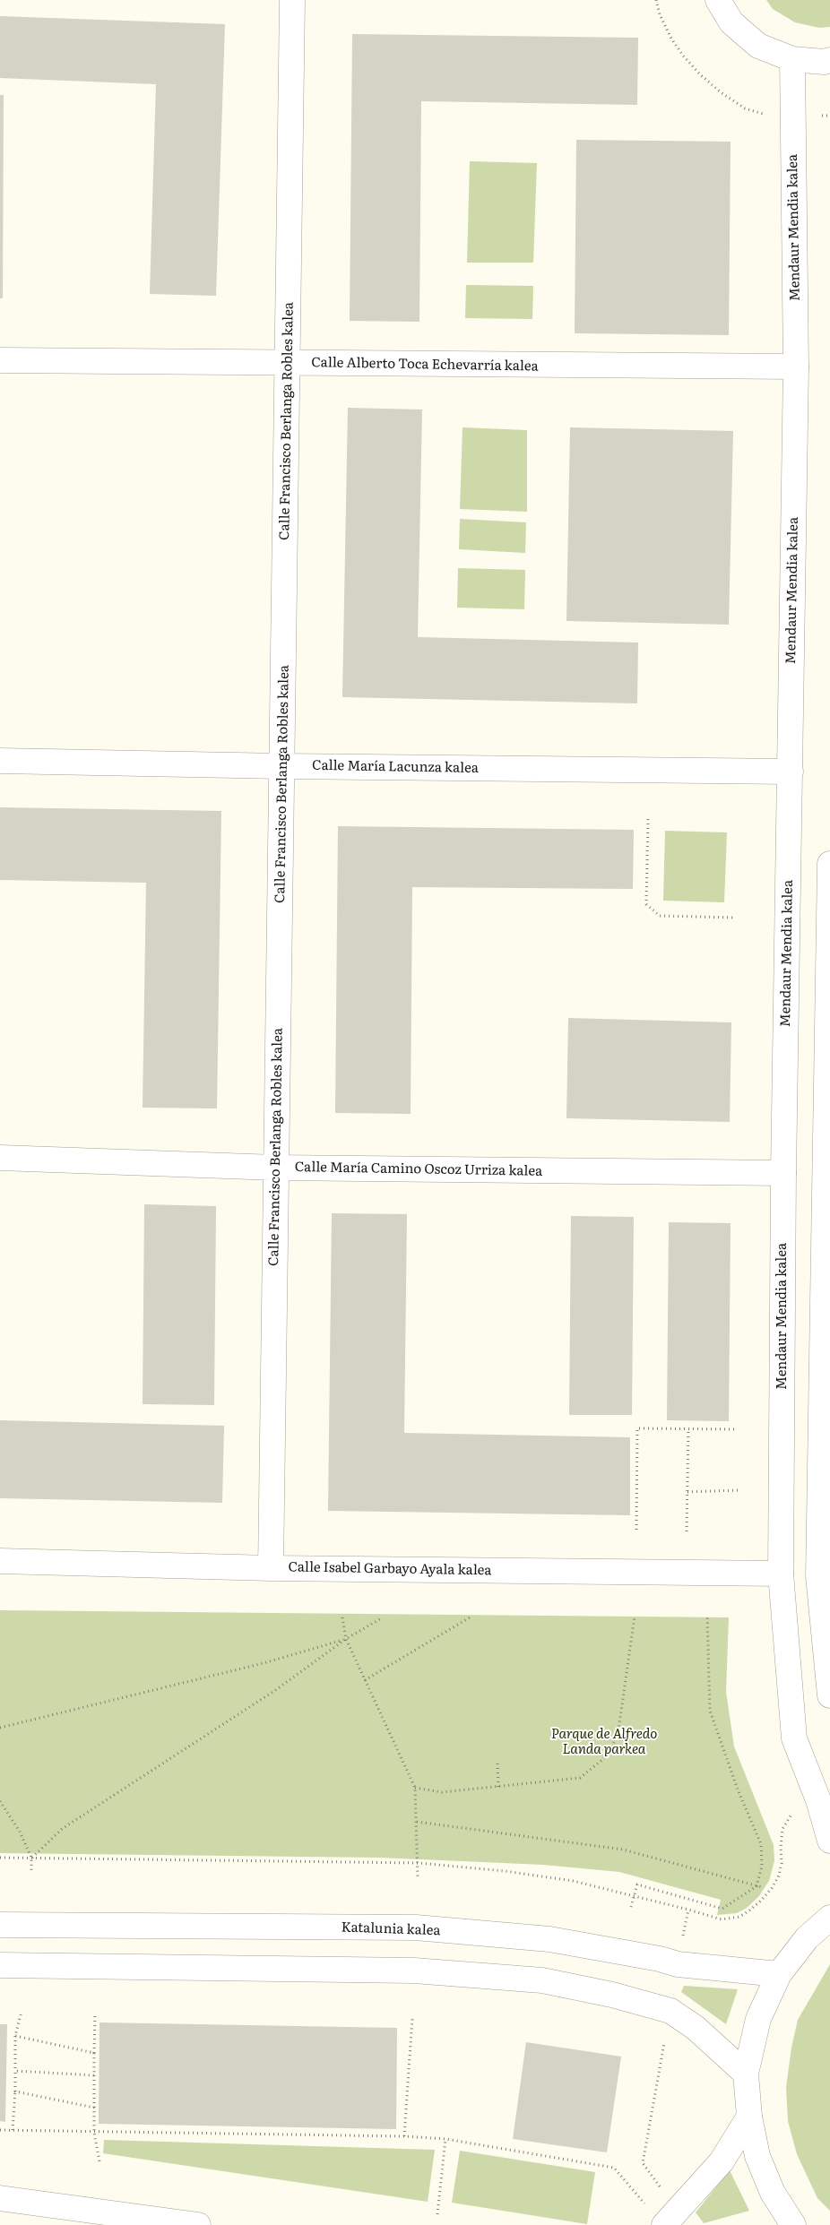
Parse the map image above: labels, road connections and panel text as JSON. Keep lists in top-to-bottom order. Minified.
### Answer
{"streets":{"street":["Mendaur Mendia kalea","Calle Alberto Toca Echevarría kalea","Calle Francisco Berlanga Robles kalea","Calle María Lacunza kalea","Calle María Camino Oscoz Urriza kalea","Calle Isabel Garbayo Ayala kalea","Katalunia kalea"]},"crossings":[["Mendaur Mendia kalea","Calle Alberto Toca Echevarría kalea"],["Mendaur Mendia kalea","Calle María Lacunza kalea"],["Mendaur Mendia kalea","Calle María Camino Oscoz Urriza kalea"],["Mendaur Mendia kalea","Calle Isabel Garbayo Ayala kalea"],["Calle Alberto Toca Echevarría kalea","Calle Francisco Berlanga Robles kalea"],["Calle Francisco Berlanga Robles kalea","Calle María Lacunza kalea"],["Calle Francisco Berlanga Robles kalea","Calle María Camino Oscoz Urriza kalea"],["Calle Francisco Berlanga Robles kalea","Calle Isabel Garbayo Ayala kalea"]],"parks":["Parque de Alfredo Landa parkea"]}
